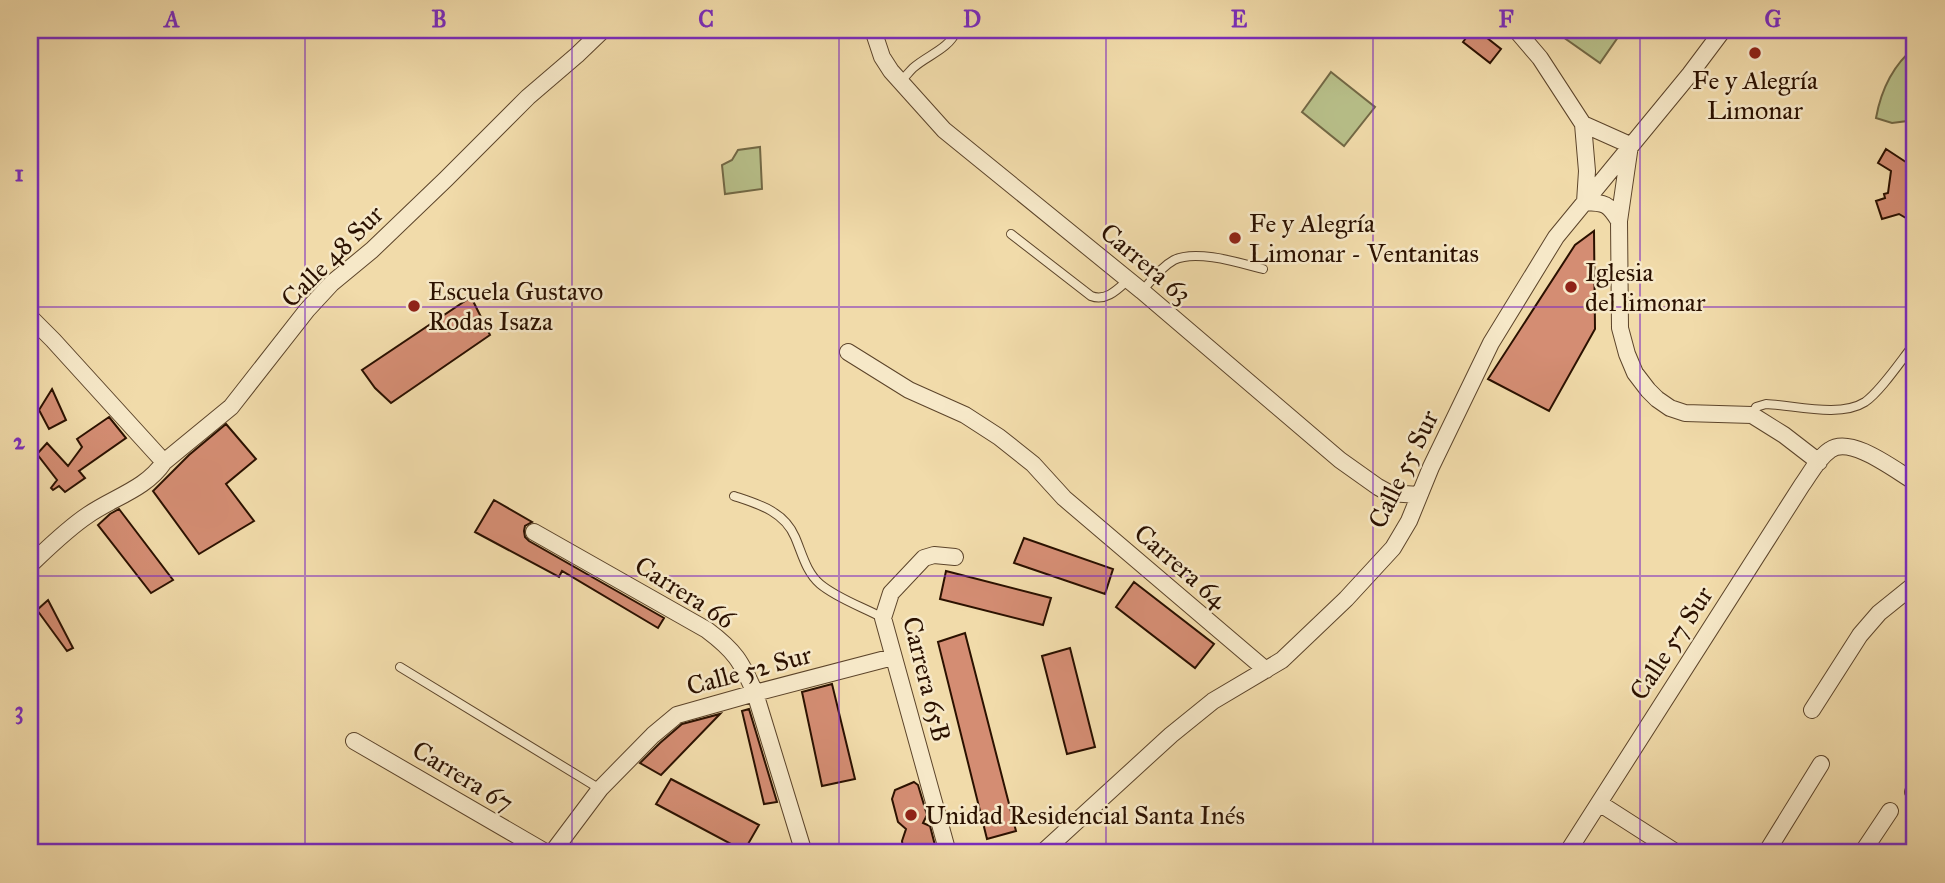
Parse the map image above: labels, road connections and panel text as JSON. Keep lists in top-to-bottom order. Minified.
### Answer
{"streets":{"street":["Calle 48 Sur","Carrera 63","Calle 55 Sur","Carrera 64","Carrera 66","Calle 57 Sur","Calle 52 Sur","Carrera 65B","Carrera 67"]},"crossings":[["Carrera 63","Calle 55 Sur"],["Calle 55 Sur","Carrera 64"],["Carrera 66","Calle 52 Sur"],["Calle 52 Sur","Carrera 65B"],["Calle 52 Sur","Carrera 67"]],"places":["Fe y Alegría Limonar","Fe y Alegría Limonar - Ventanitas","Iglesia del limonar","Escuela Gustavo Rodas Isaza","Unidad Residencial Santa Inés"],"grid":{"columns":["A","B","C","D","E","F","G"],"rows":["1","2","3"]}}
